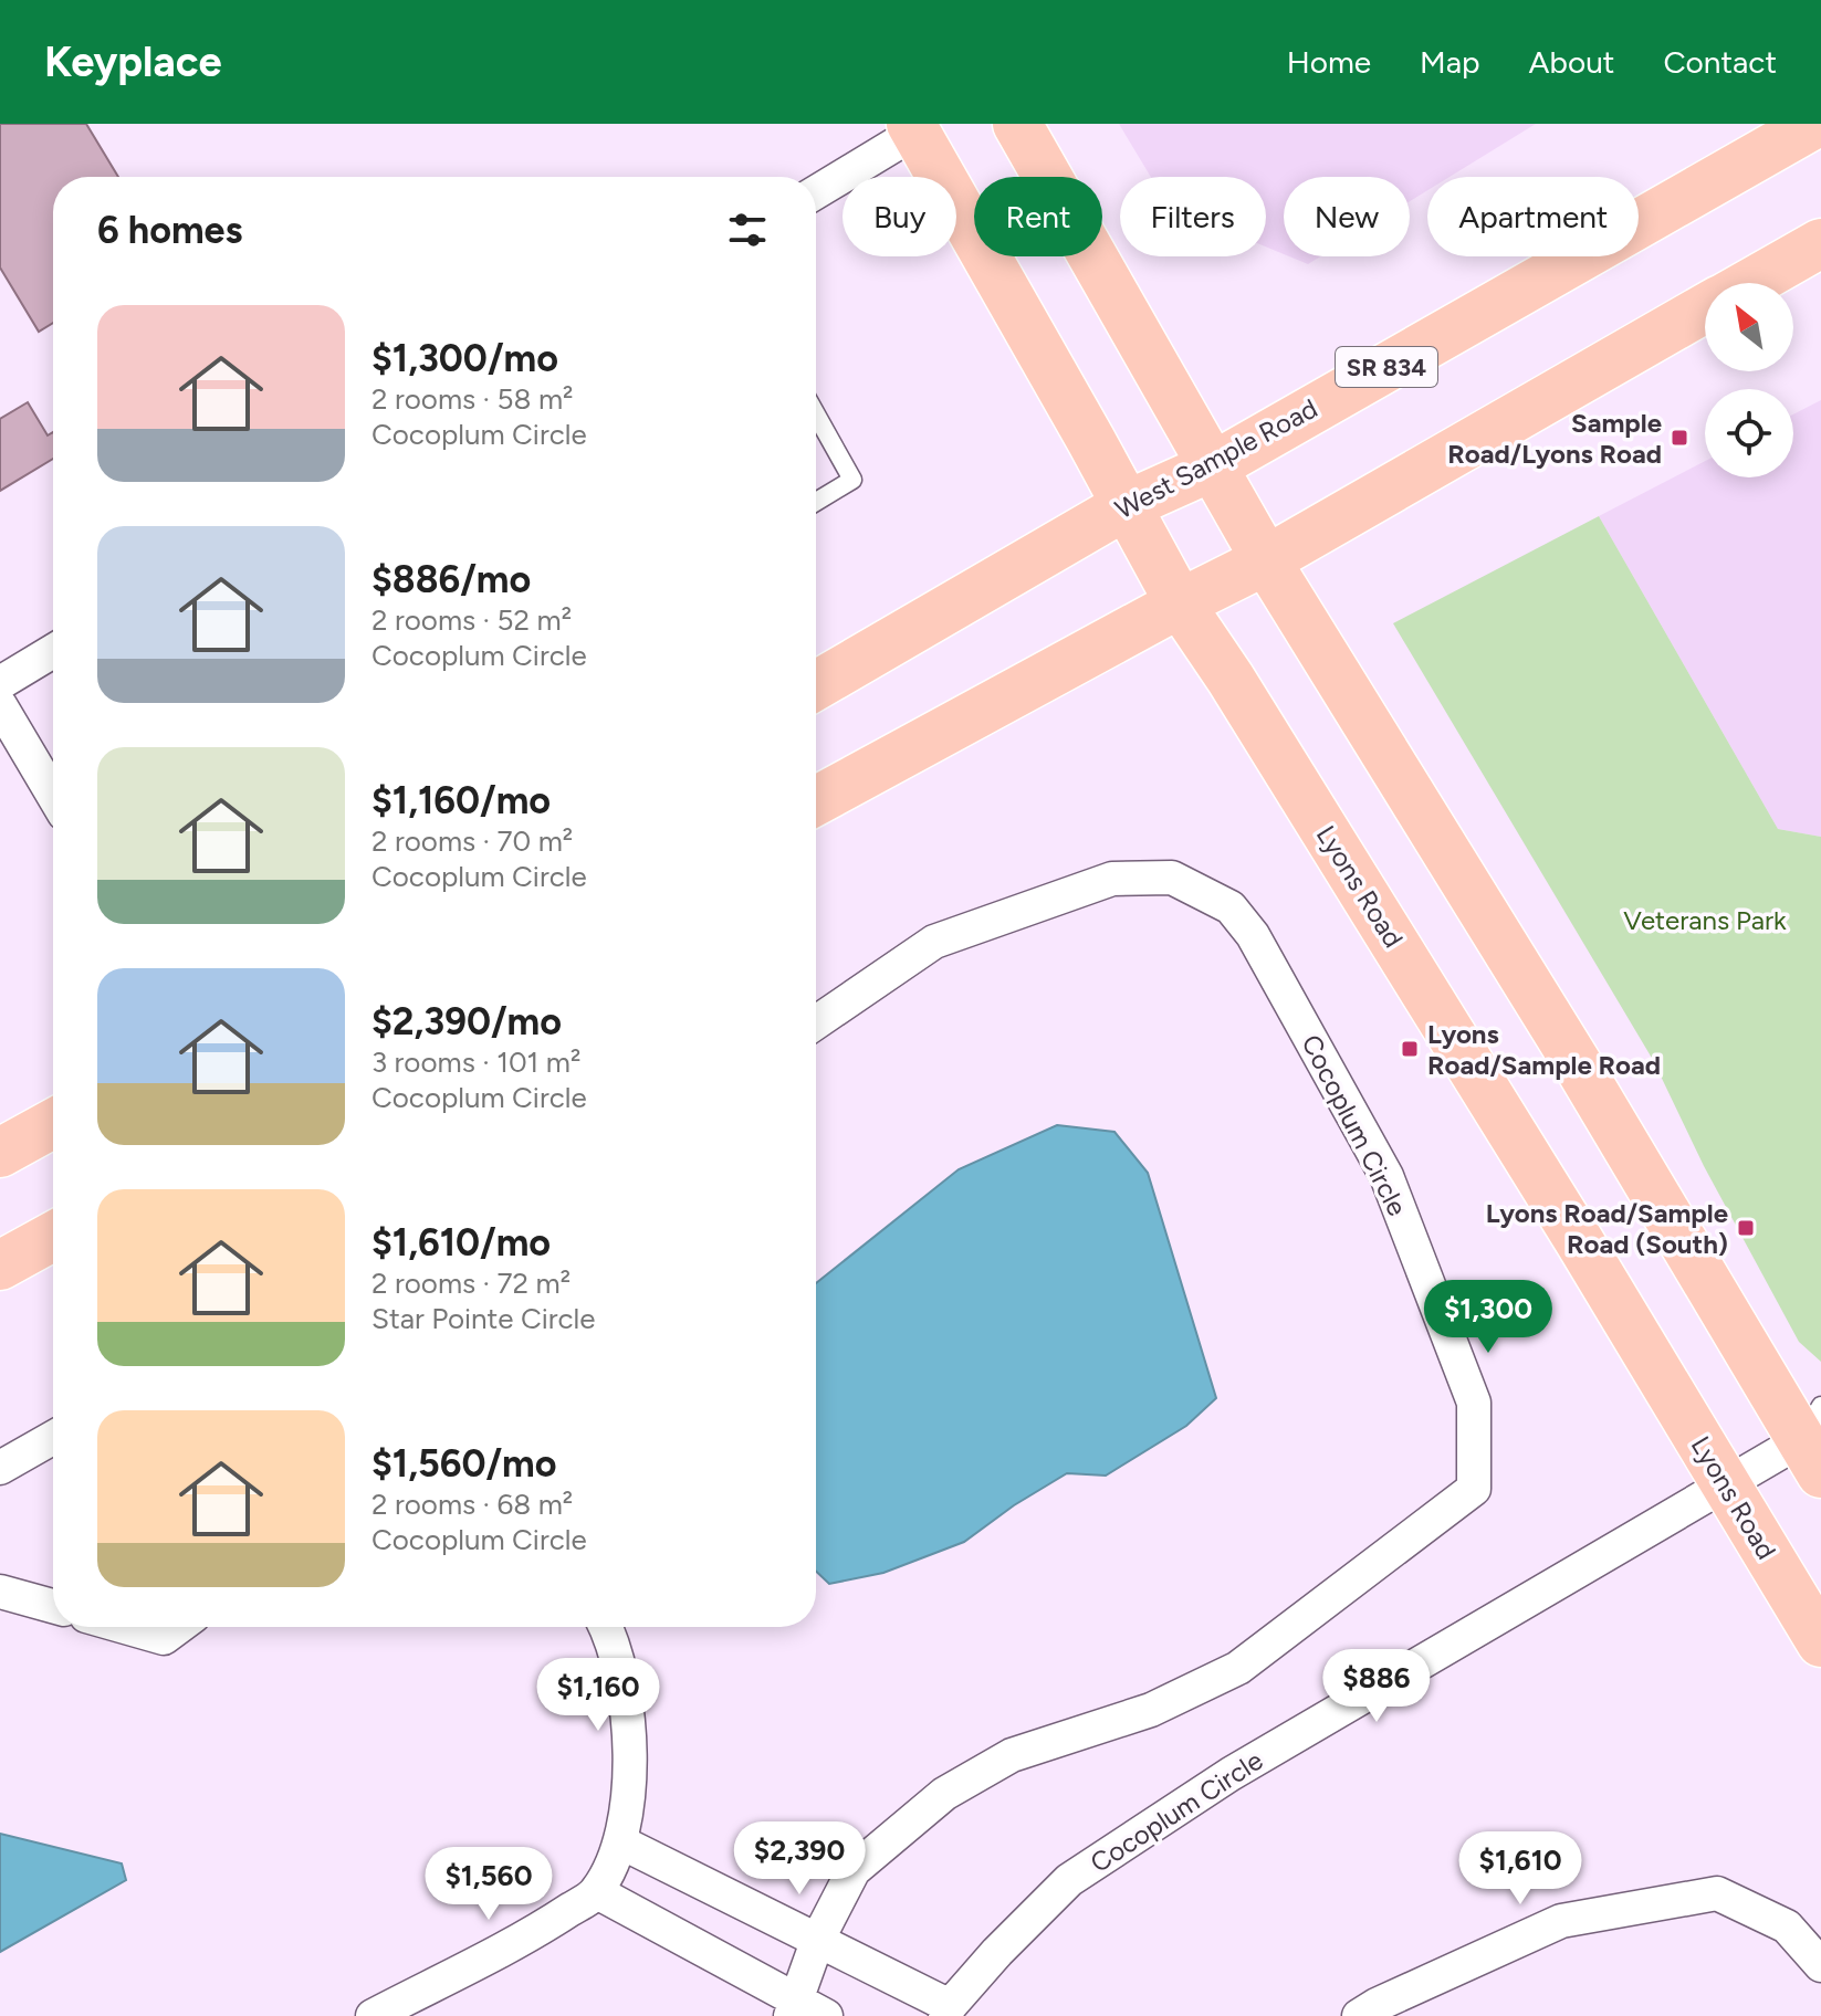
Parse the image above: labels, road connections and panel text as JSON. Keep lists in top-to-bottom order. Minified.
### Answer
{"streets":{"main road":["SR 834","West Sample Road","Lyons Road"],"street":["Cocoplum Circle"]},"crossings":[["West Sample Road","Lyons Road"],["Lyons Road","Cocoplum Circle"]],"parks":["Veterans Park"],"places":{"transit":["Sample Road/Lyons Road","Lyons Road/Sample Road","Lyons Road/Sample Road (South)"]},"north":"top left","page":{"header":"Keyplace","nav":["Home","Map","About","Contact"],"chip":["Buy","Rent","Filters","New","Apartment"],"heading":"6 homes","list":[{"name":"$1,300/mo","note":"2 rooms · 58 m² · Cocoplum Circle"},{"name":"$886/mo","note":"2 rooms · 52 m² · Cocoplum Circle"},{"name":"$1,160/mo","note":"2 rooms · 70 m² · Cocoplum Circle"},{"name":"$2,390/mo","note":"3 rooms · 101 m² · Cocoplum Circle"},{"name":"$1,610/mo","note":"2 rooms · 72 m² · Star Pointe Circle"},{"name":"$1,560/mo","note":"2 rooms · 68 m² · Cocoplum Circle"}],"price":["$1,300","$886","$1,160","$2,390","$1,610","$1,560"]}}
